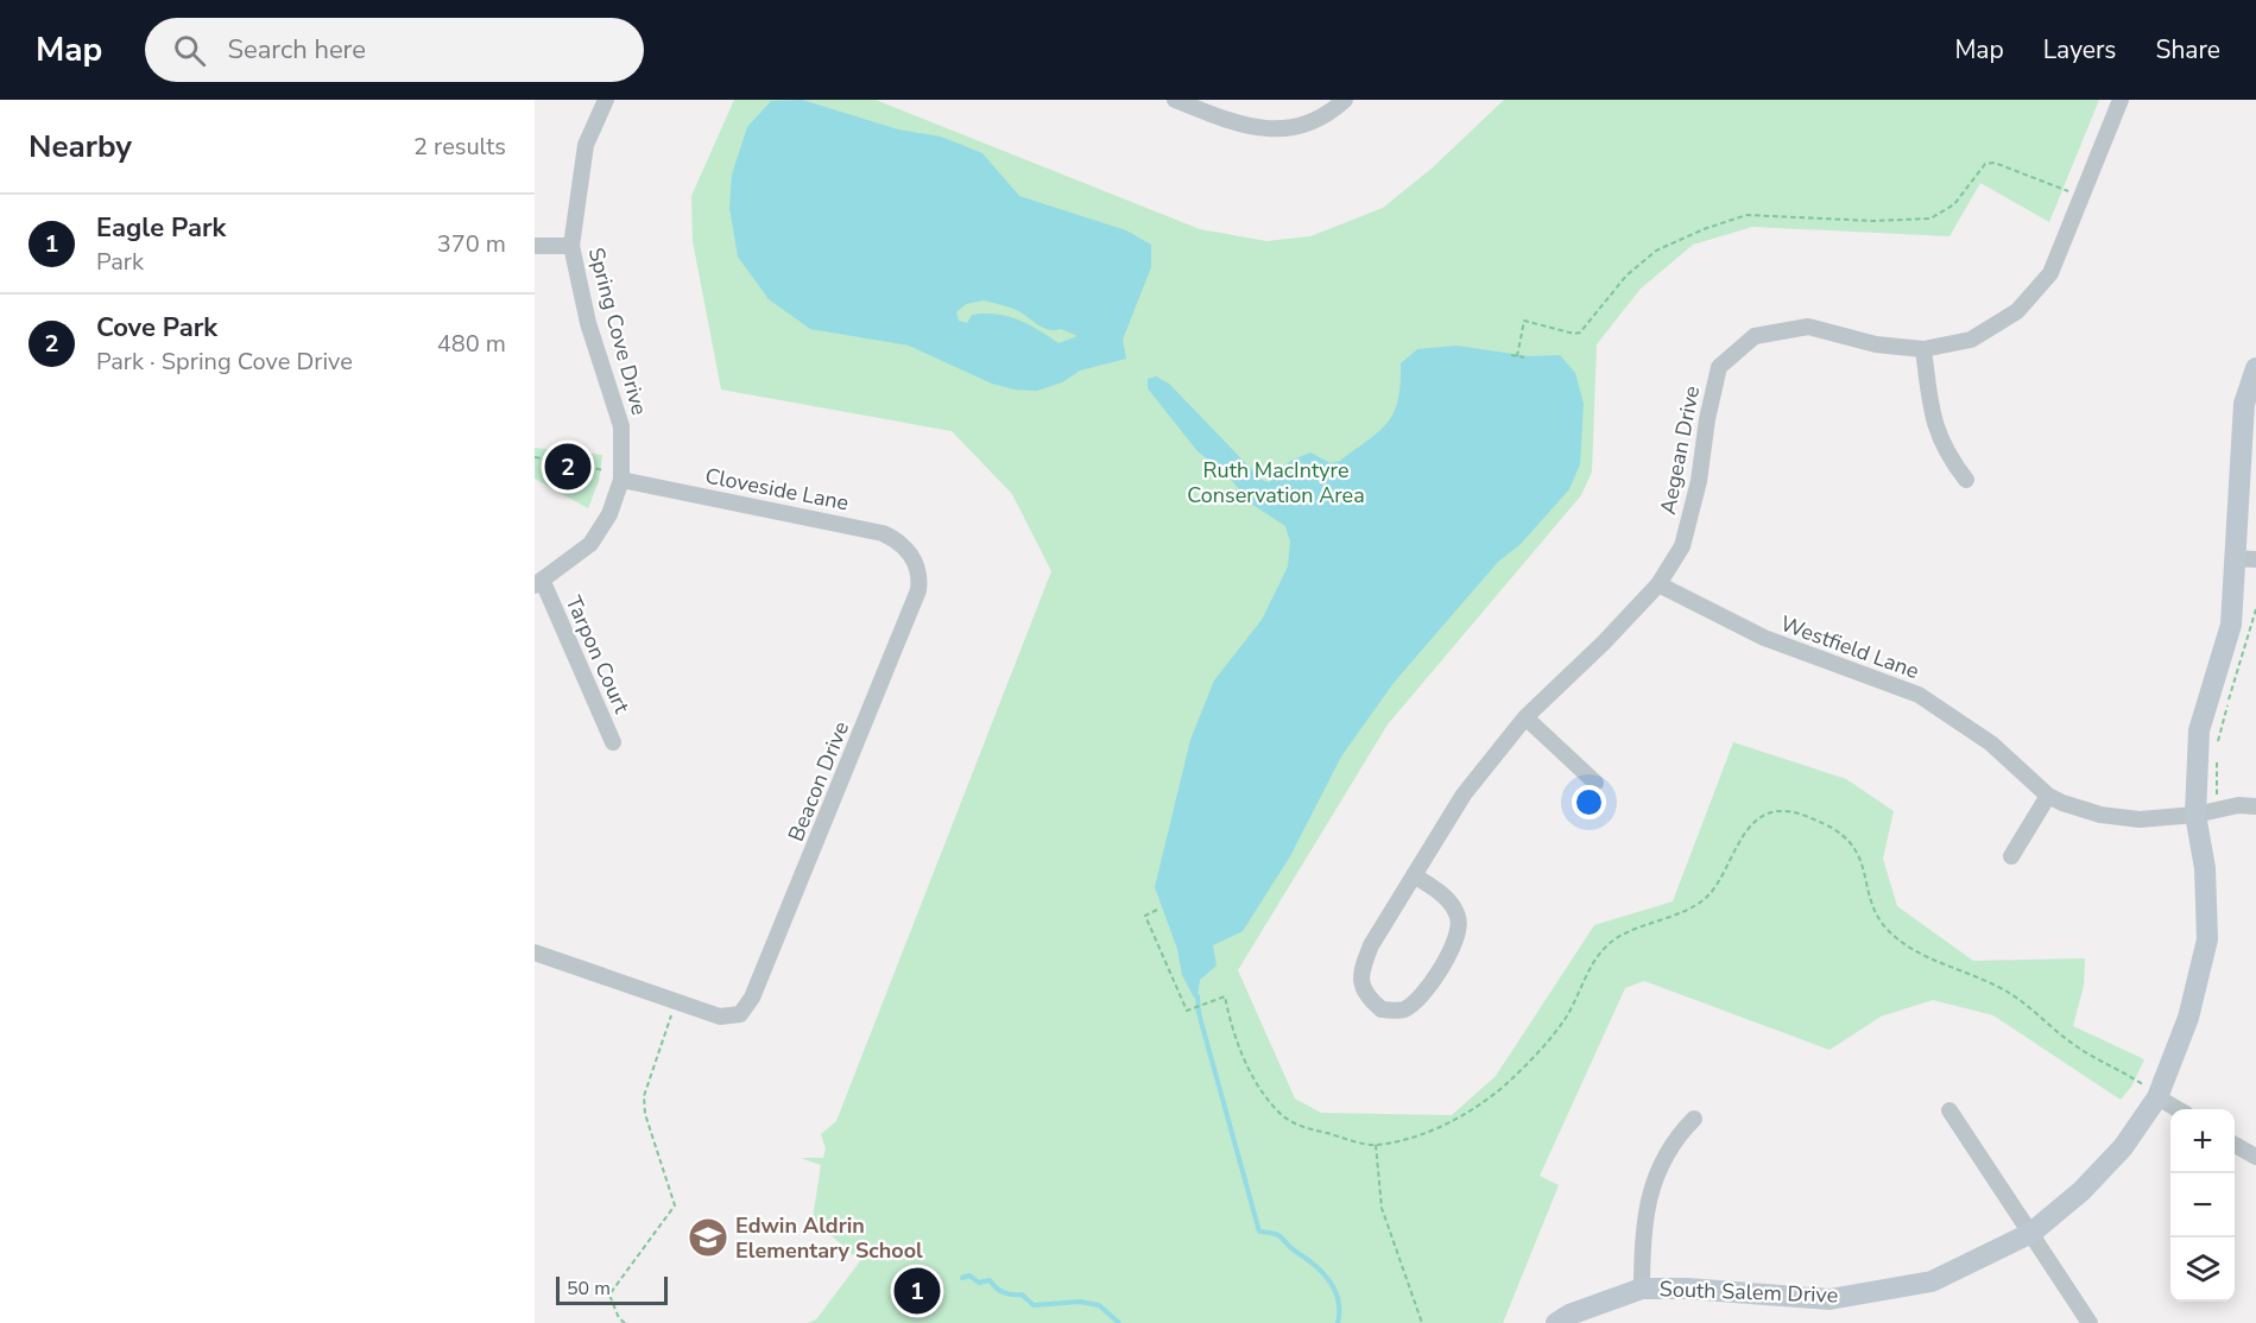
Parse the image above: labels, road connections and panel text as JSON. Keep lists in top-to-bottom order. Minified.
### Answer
{"streets":{"street":["Spring Cove Drive","Aegean Drive","Cloveside Lane","Westfield Lane","Tarpon Court","Beacon Drive","South Salem Drive"]},"crossings":[["Spring Cove Drive","Cloveside Lane"],["Spring Cove Drive","Tarpon Court"],["Aegean Drive","Westfield Lane"],["Cloveside Lane","Beacon Drive"],["Westfield Lane","South Salem Drive"]],"parks":["Ruth MacIntyre Conservation Area"],"places":{"school or university":["Edwin Aldrin Elementary School"]},"scale_bar":"50 m","page":{"header":"Map","search":"Search here","nav":["Map","Layers","Share"],"heading":["Nearby","2 results"],"list":[{"mark":"1","name":"Eagle Park","note":"Park","value":"370 m"},{"mark":"2","name":"Cove Park","note":"Park · Spring Cove Drive","value":"480 m"}],"pins":["2","1"],"map_buttons":["+","−"],"scale":"50 m"}}
